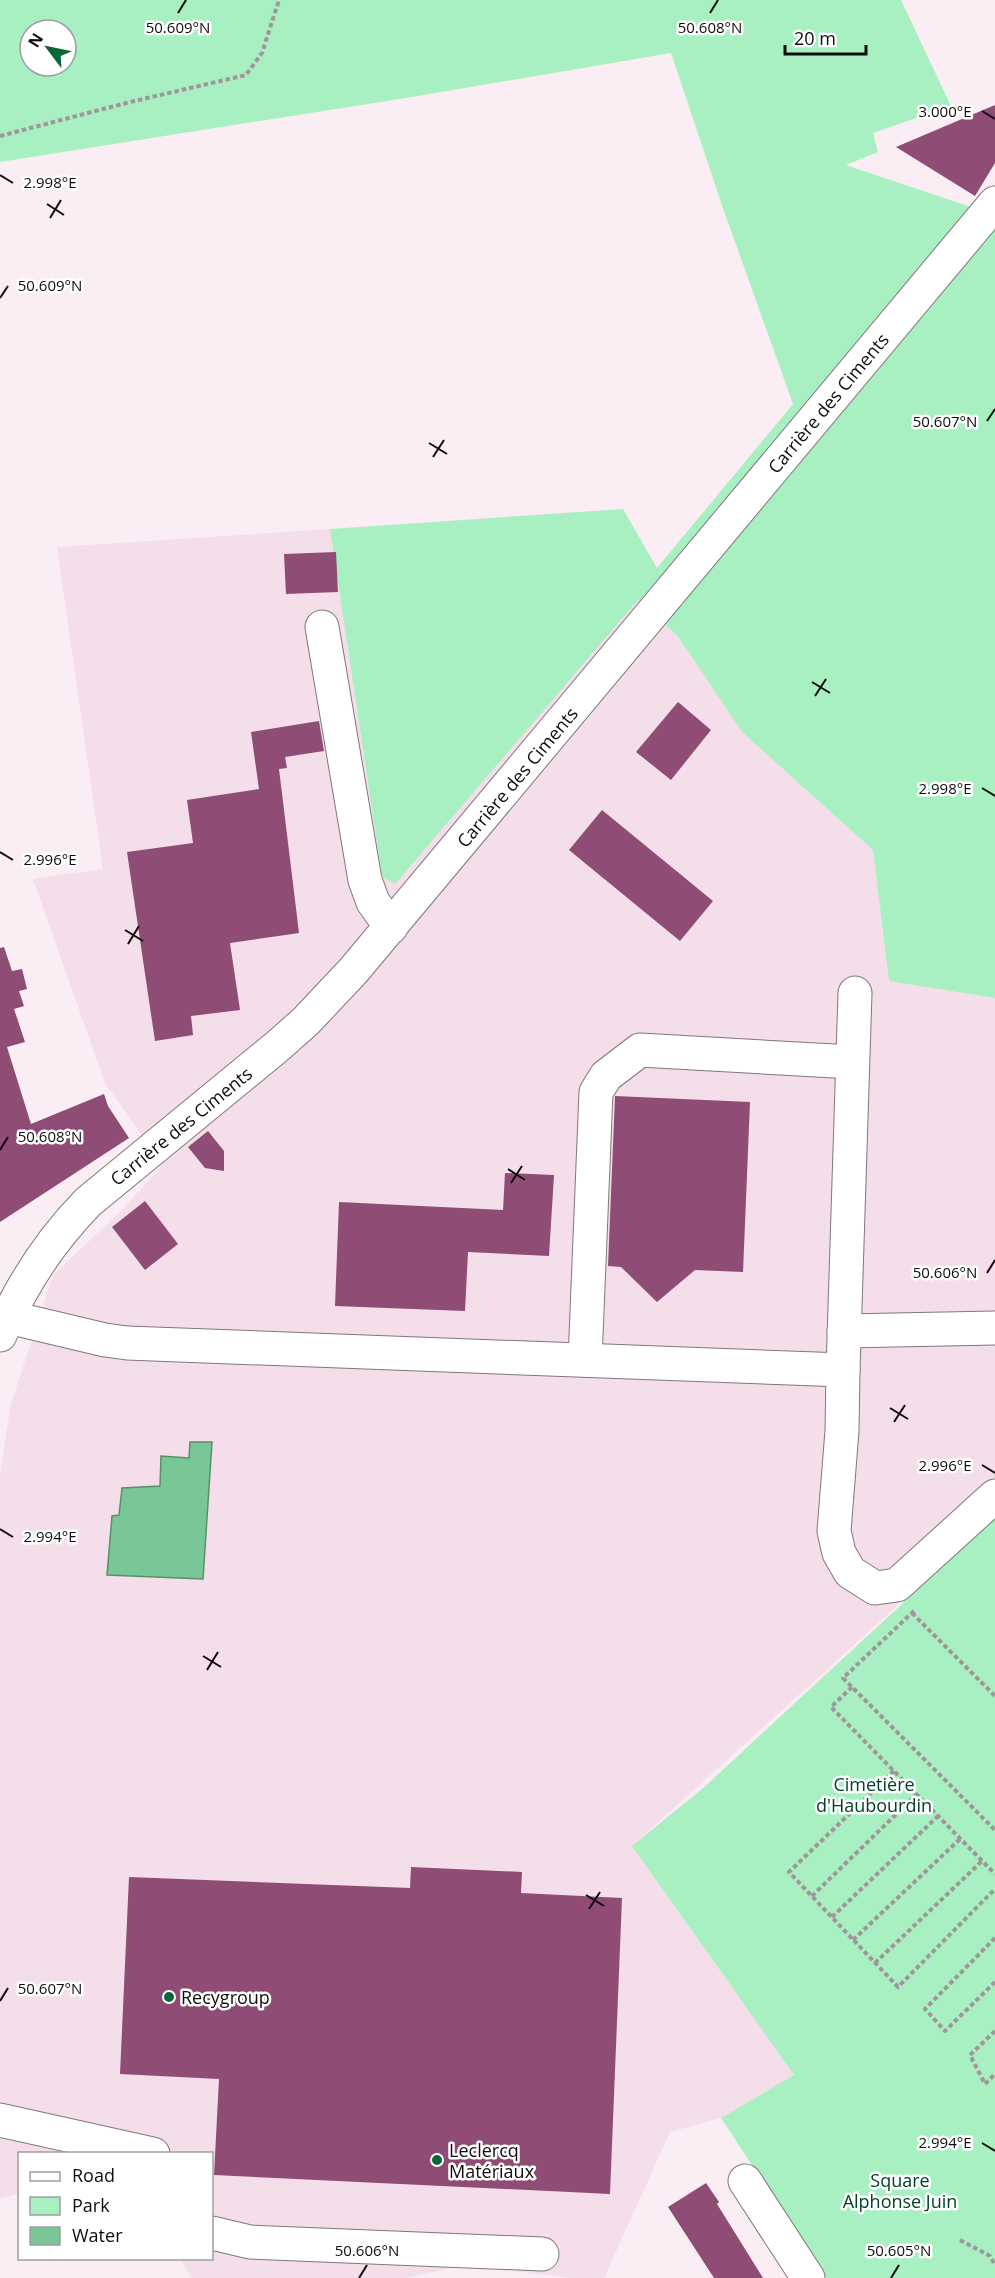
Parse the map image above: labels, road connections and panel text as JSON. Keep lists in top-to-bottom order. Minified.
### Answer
{"streets":{"street":["Carrière des Ciments"]},"parks":["Cimetière d'Haubourdin","Square Alphonse Juin"],"places":["Recygroup","Leclercq Matériaux"],"legend":["Road","Park","Water"],"scale_bar":"20 m","north":"top left","coordinates":["50.609°N","50.608°N","3.000°E","2.998°E","50.607°N","2.996°E","50.606°N","2.994°E","50.605°N"]}
